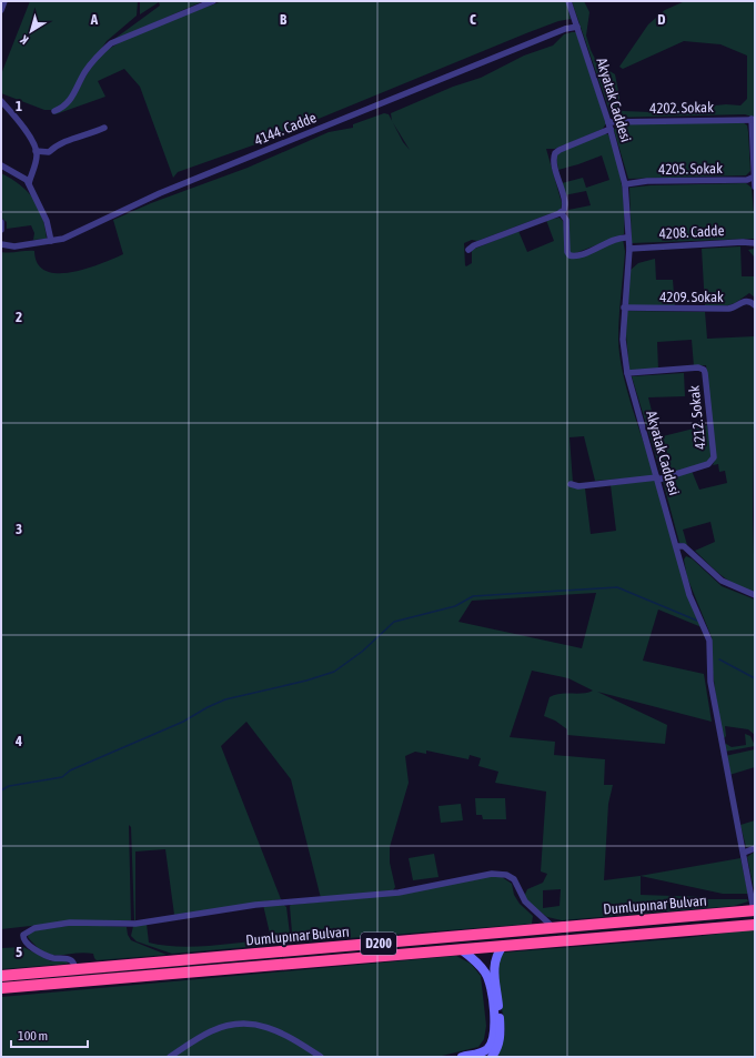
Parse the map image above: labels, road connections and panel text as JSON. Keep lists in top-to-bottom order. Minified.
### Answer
{"streets":{"highway":["Dumlupınar Bulvarı","D200"],"street":["Akyatak Caddesi","4202. Sokak","4144. Cadde","4205. Sokak","4208. Cadde","4209. Sokak","4212. Sokak"]},"crossings":[["Akyatak Caddesi","4202. Sokak"],["Akyatak Caddesi","4144. Cadde"],["Akyatak Caddesi","4205. Sokak"],["Akyatak Caddesi","4208. Cadde"],["Akyatak Caddesi","4209. Sokak"],["Akyatak Caddesi","4212. Sokak"],["Akyatak Caddesi","Dumlupınar Bulvarı"]],"scale_bar":"100 m","north":"bottom left","grid":{"columns":["A","B","C","D"],"rows":["1","2","3","4","5"]}}
